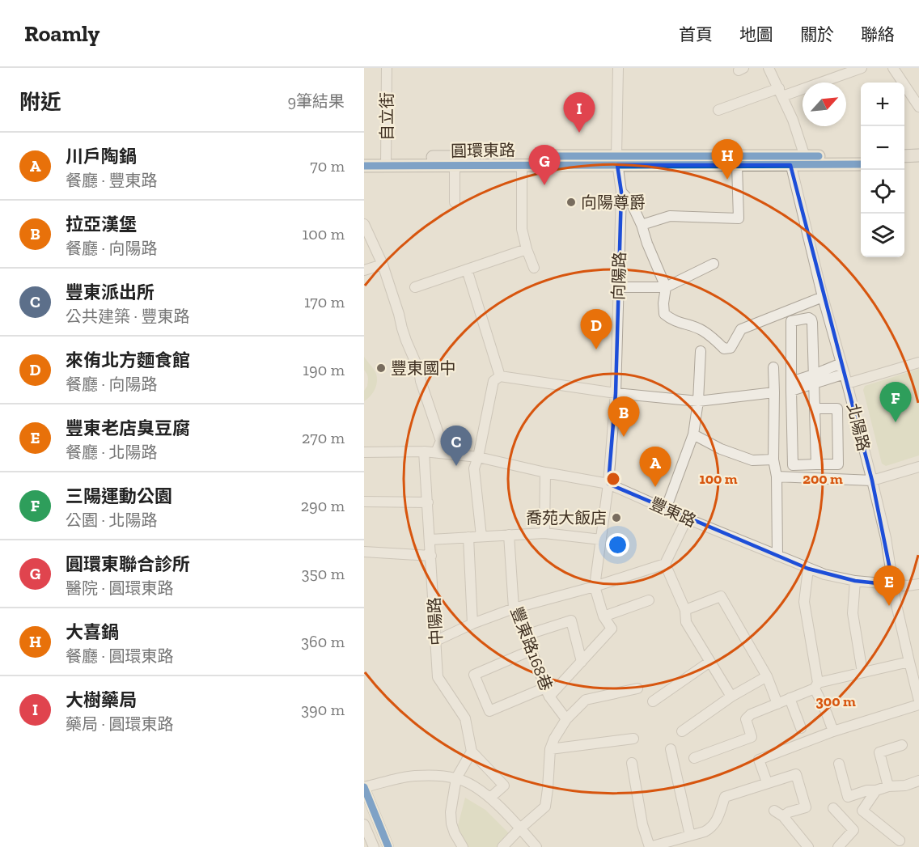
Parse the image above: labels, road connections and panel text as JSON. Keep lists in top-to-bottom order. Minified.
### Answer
{"streets":{"main road":["圓環東路"],"street":["自立街","向陽路","北陽路","豐東路","中陽路","豐東路168巷"]},"crossings":[["自立街","圓環東路"],["圓環東路","向陽路"],["圓環東路","北陽路"],["向陽路","豐東路"],["北陽路","豐東路"],["豐東路","中陽路"]],"places":["向陽尊爵","豐東國中","喬苑大飯店"],"north":"top right","page":{"header":"Roamly","nav":["首頁","地圖","關於","聯絡"],"heading":["附近","9筆結果"],"map_buttons":["+","−"],"pins":["I","H","G","D","F","B","C","A","E"],"list":[{"mark":"A","name":"川戶陶鍋","note":"餐廳 · 豐東路","value":"70 m"},{"mark":"B","name":"拉亞漢堡","note":"餐廳 · 向陽路","value":"100 m"},{"mark":"C","name":"豐東派出所","note":"公共建築 · 豐東路","value":"170 m"},{"mark":"D","name":"來侑北方麵食館","note":"餐廳 · 向陽路","value":"190 m"},{"mark":"E","name":"豐東老店臭豆腐","note":"餐廳 · 北陽路","value":"270 m"},{"mark":"F","name":"三陽運動公園","note":"公園 · 北陽路","value":"290 m"},{"mark":"G","name":"圓環東聯合診所","note":"醫院 · 圓環東路","value":"350 m"},{"mark":"H","name":"大喜鍋","note":"餐廳 · 圓環東路","value":"360 m"},{"mark":"I","name":"大樹藥局","note":"藥局 · 圓環東路","value":"390 m"}]},"rings":["100 m","200 m","300 m"]}
